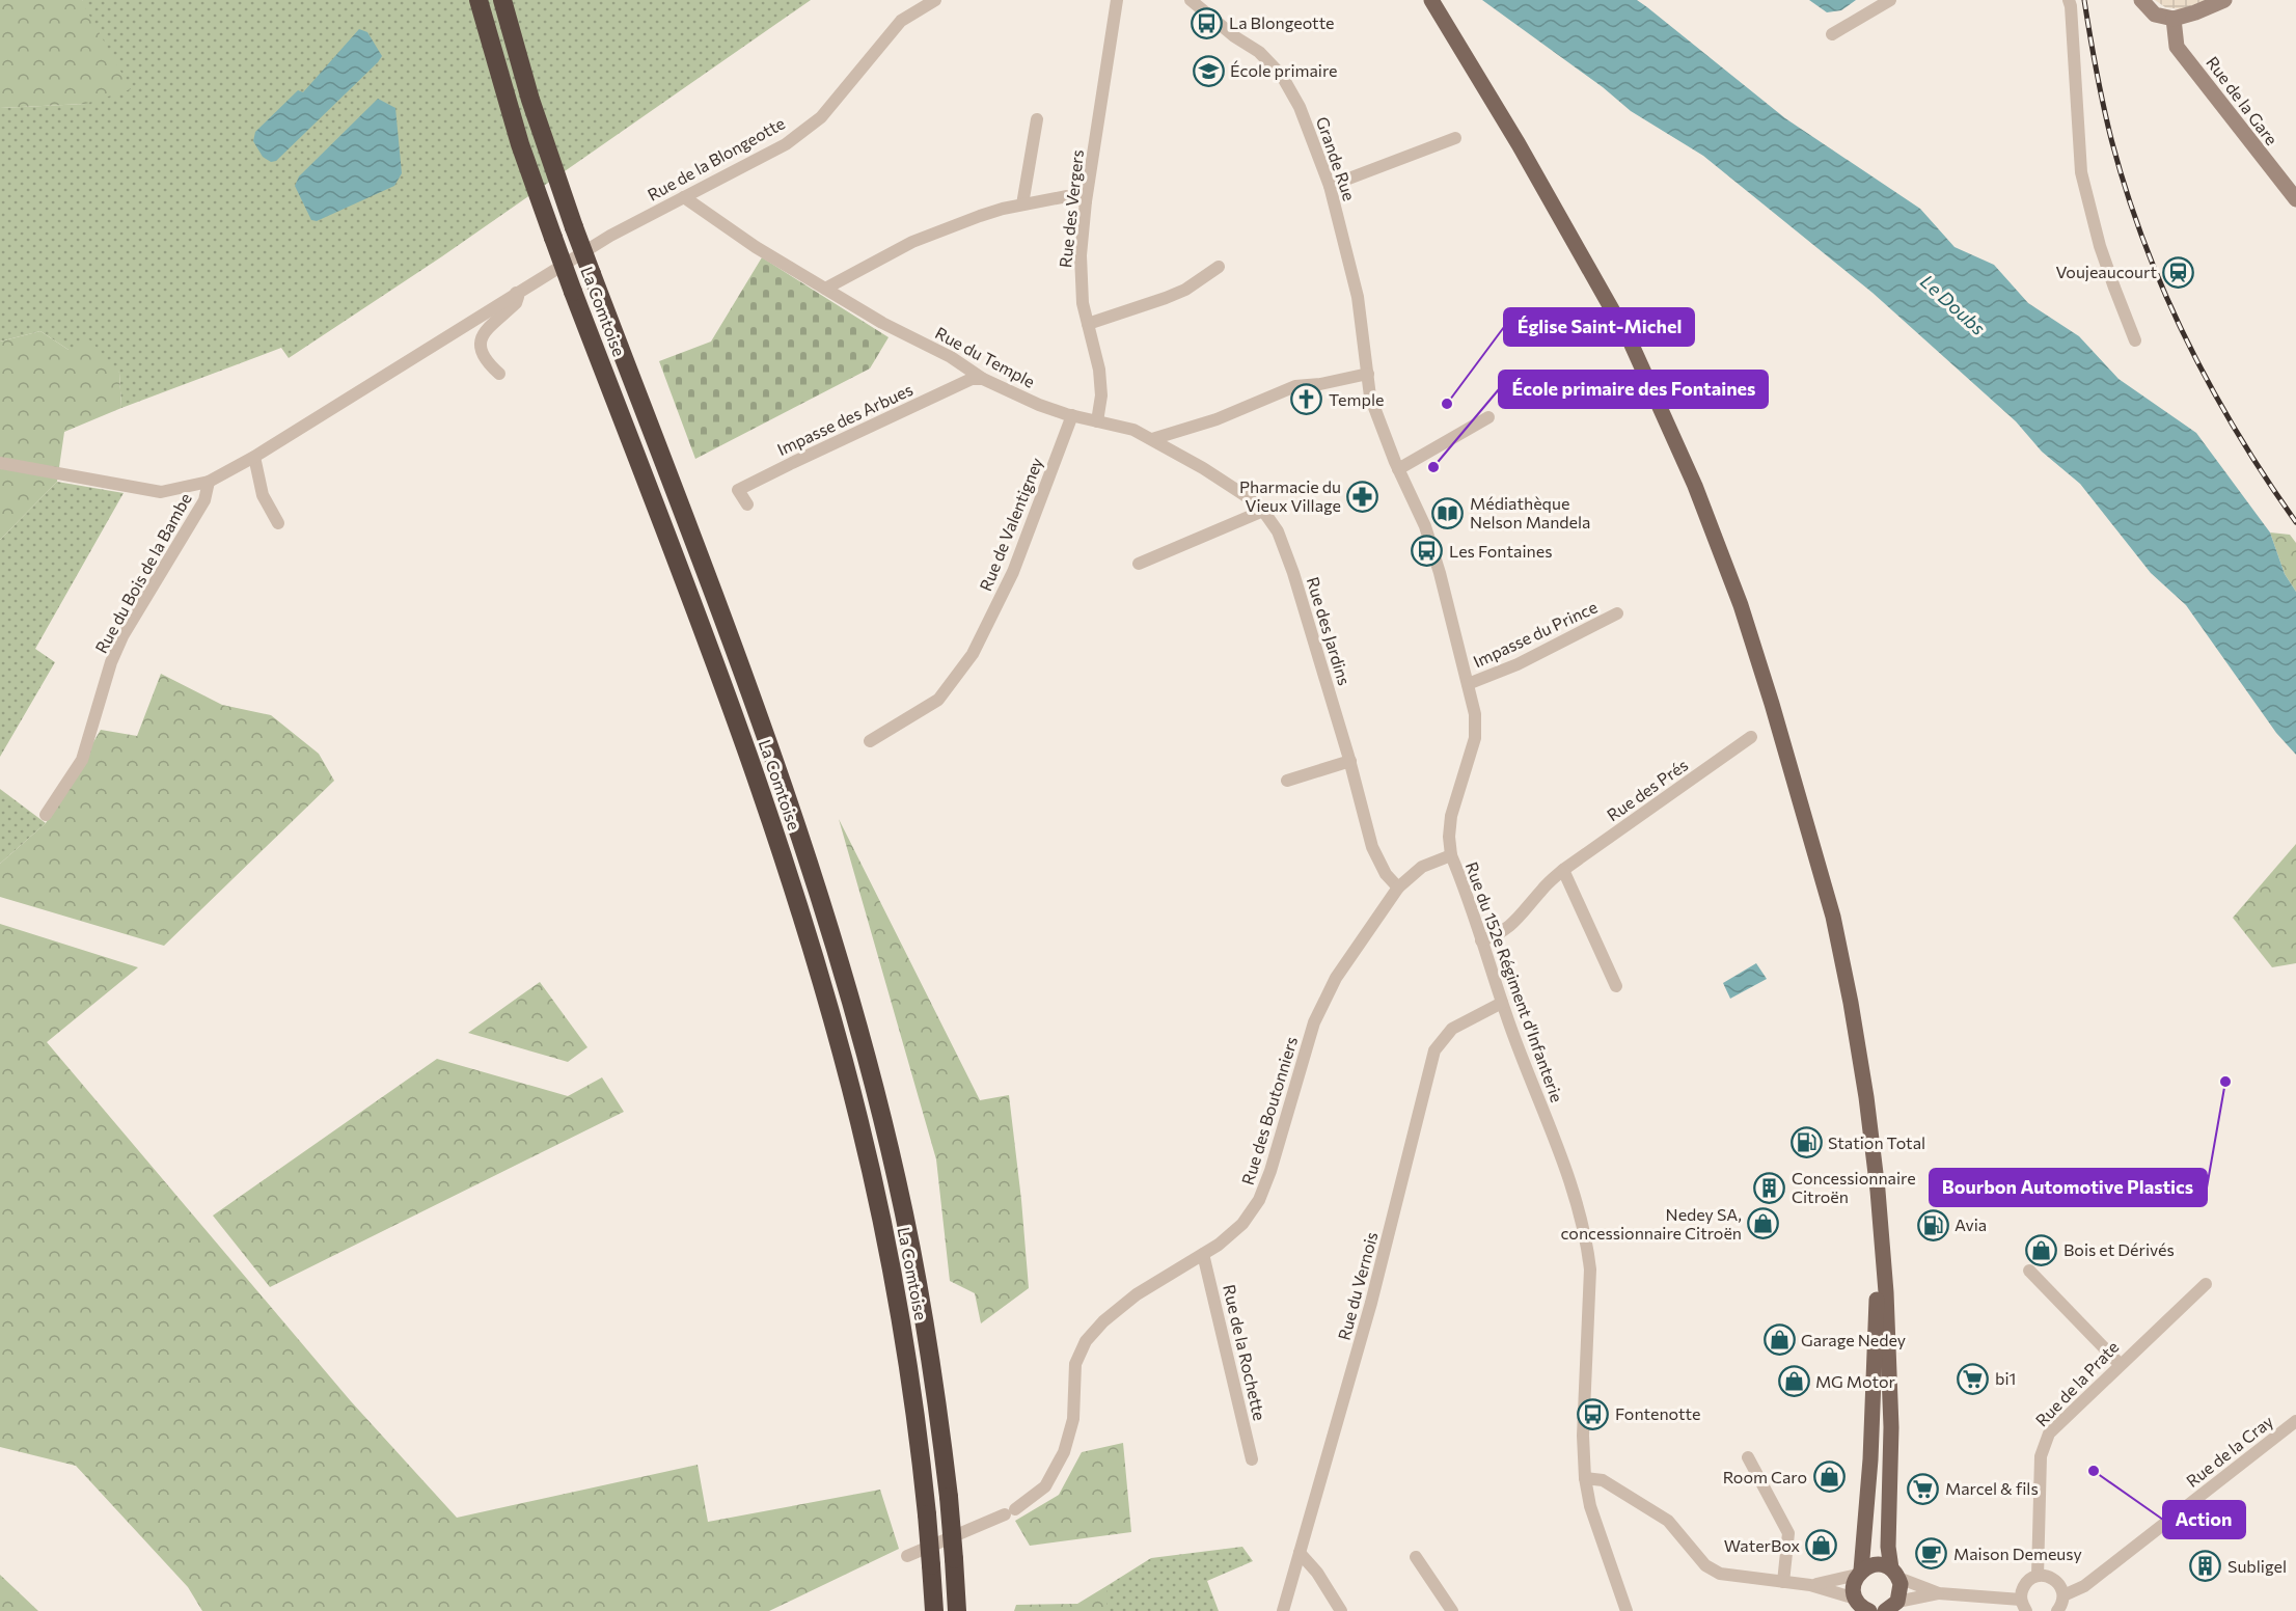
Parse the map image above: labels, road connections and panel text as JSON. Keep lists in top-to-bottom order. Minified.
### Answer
{"streets":{"highway":["La Comtoise"],"main road":["Rue de la Gare"],"street":["Rue de la Blongeotte","Grande Rue","Rue des Vergers","Rue du Temple","Impasse des Arbues","Rue de Valentigney","Rue du Bois de la Bambe","Rue des Jardins","Impasse du Prince","Rue des Prés","Rue du 152e Régiment d'Infanterie","Rue des Boutonniers","Rue du Vernois","Rue de la Rochette","Rue de la Prate","Rue de la Cray"]},"crossings":[["Rue de la Blongeotte","Rue du Temple"],["Rue de la Blongeotte","Rue du Bois de la Bambe"],["Grande Rue","Rue du 152e Régiment d'Infanterie"],["Rue des Vergers","Rue du Temple"],["Rue du Temple","Impasse des Arbues"],["Rue du Temple","Rue de Valentigney"],["Rue du Temple","Rue des Jardins"],["Rue des Jardins","Rue des Boutonniers"],["Impasse du Prince","Rue du 152e Régiment d'Infanterie"],["Rue des Prés","Rue du 152e Régiment d'Infanterie"],["Rue du 152e Régiment d'Infanterie","Rue des Boutonniers"],["Rue du 152e Régiment d'Infanterie","Rue du Vernois"],["Rue des Boutonniers","Rue de la Rochette"]],"water":["Le Doubs"],"places":{"bus stop":["La Blongeotte","Les Fontaines","Fontenotte"],"school or university":["École primaire"],"station":["Voujeaucourt"],"church":["Temple"],"other":["Église Saint-Michel","École primaire des Fontaines","Bourbon Automotive Plastics","Action"],"pharmacy":["Pharmacie du Vieux Village"],"library":["Médiathèque Nelson Mandela"],"fuel station":["Station Total","Avia"],"building":["Concessionnaire Citroën","Subligel"],"shop":["Nedey SA, concessionnaire Citroën","Bois et Dérivés","Garage Nedey","MG Motor","Room Caro","WaterBox"],"supermarket":["bi1","Marcel & fils"],"cafe":["Maison Demeusy"]}}
